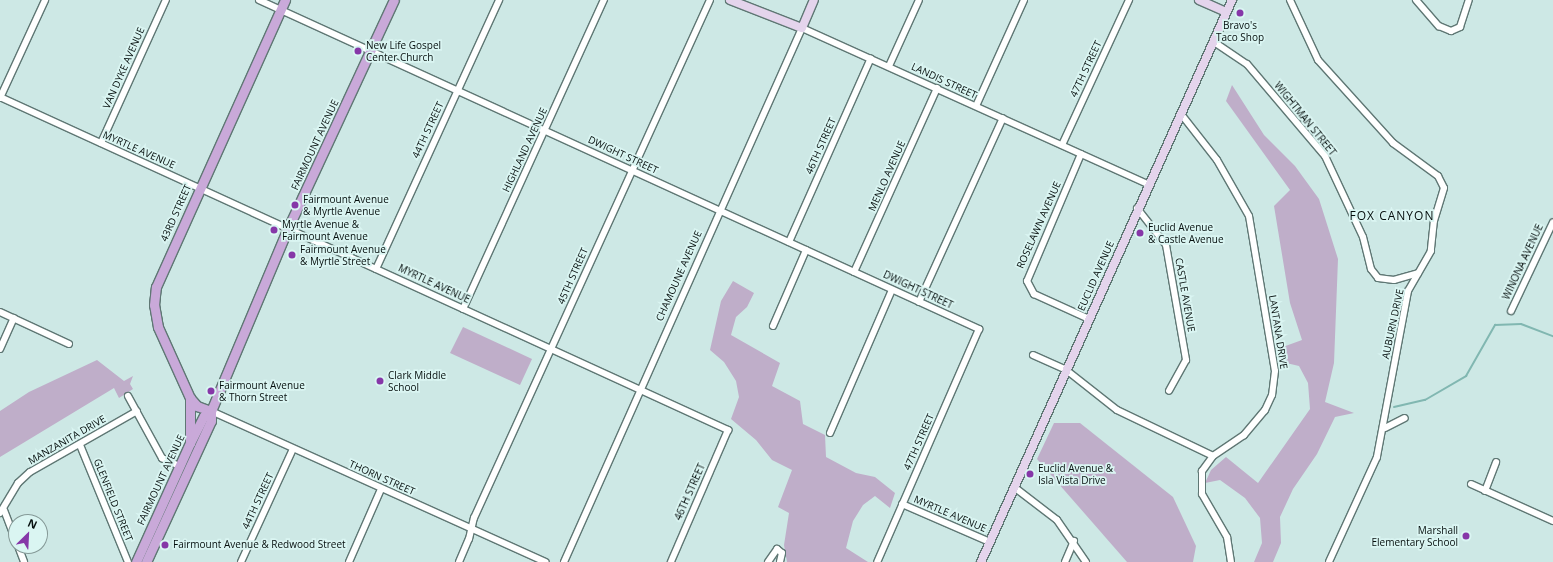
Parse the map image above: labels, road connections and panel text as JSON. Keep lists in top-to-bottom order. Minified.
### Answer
{"streets":{"main road":["LANDIS STREET","FAIRMOUNT AVENUE","43RD STREET","CHAMOUNE AVENUE","EUCLID AVENUE"],"street":["VAN DYKE AVENUE","47TH STREET","WIGHTMAN STREET","44TH STREET","46TH STREET","MYRTLE AVENUE","HIGHLAND AVENUE","DWIGHT STREET","MENLO AVENUE","ROSELAWN AVENUE","WINONA AVENUE","45TH STREET","CASTLE AVENUE","AUBURN DRIVE","LANTANA DRIVE","MANZANITA DRIVE","THORN STREET","GLENFIELD STREET"]},"crossings":[["VAN DYKE AVENUE","MYRTLE AVENUE"],["47TH STREET","LANDIS STREET"],["47TH STREET","MYRTLE AVENUE"],["47TH STREET","DWIGHT STREET"],["LANDIS STREET","46TH STREET"],["LANDIS STREET","MENLO AVENUE"],["LANDIS STREET","ROSELAWN AVENUE"],["LANDIS STREET","CHAMOUNE AVENUE"],["LANDIS STREET","EUCLID AVENUE"],["WIGHTMAN STREET","EUCLID AVENUE"],["WIGHTMAN STREET","AUBURN DRIVE"],["44TH STREET","MYRTLE AVENUE"],["44TH STREET","DWIGHT STREET"],["44TH STREET","THORN STREET"],["FAIRMOUNT AVENUE","MYRTLE AVENUE"],["FAIRMOUNT AVENUE","DWIGHT STREET"],["FAIRMOUNT AVENUE","43RD STREET"],["FAIRMOUNT AVENUE","THORN STREET"],["46TH STREET","MYRTLE AVENUE"],["46TH STREET","DWIGHT STREET"],["MYRTLE AVENUE","HIGHLAND AVENUE"],["MYRTLE AVENUE","43RD STREET"],["MYRTLE AVENUE","45TH STREET"],["MYRTLE AVENUE","CHAMOUNE AVENUE"],["MYRTLE AVENUE","EUCLID AVENUE"],["HIGHLAND AVENUE","DWIGHT STREET"],["DWIGHT STREET","MENLO AVENUE"],["DWIGHT STREET","43RD STREET"],["DWIGHT STREET","45TH STREET"],["DWIGHT STREET","CHAMOUNE AVENUE"],["ROSELAWN AVENUE","EUCLID AVENUE"],["45TH STREET","THORN STREET"],["EUCLID AVENUE","CASTLE AVENUE"],["EUCLID AVENUE","LANTANA DRIVE"],["MANZANITA DRIVE","GLENFIELD STREET"]],"districts":["FOX CANYON"],"places":["Bravo's Taco Shop","New Life Gospel Center Church","Fairmount Avenue & Myrtle Avenue","Myrtle Avenue & Fairmount Avenue","Euclid Avenue & Castle Avenue","Fairmount Avenue & Myrtle Street","Clark Middle School","Fairmount Avenue & Thorn Street","Euclid Avenue & Isla Vista Drive","Marshall Elementary School","Fairmount Avenue & Redwood Street"],"north":"top right"}
